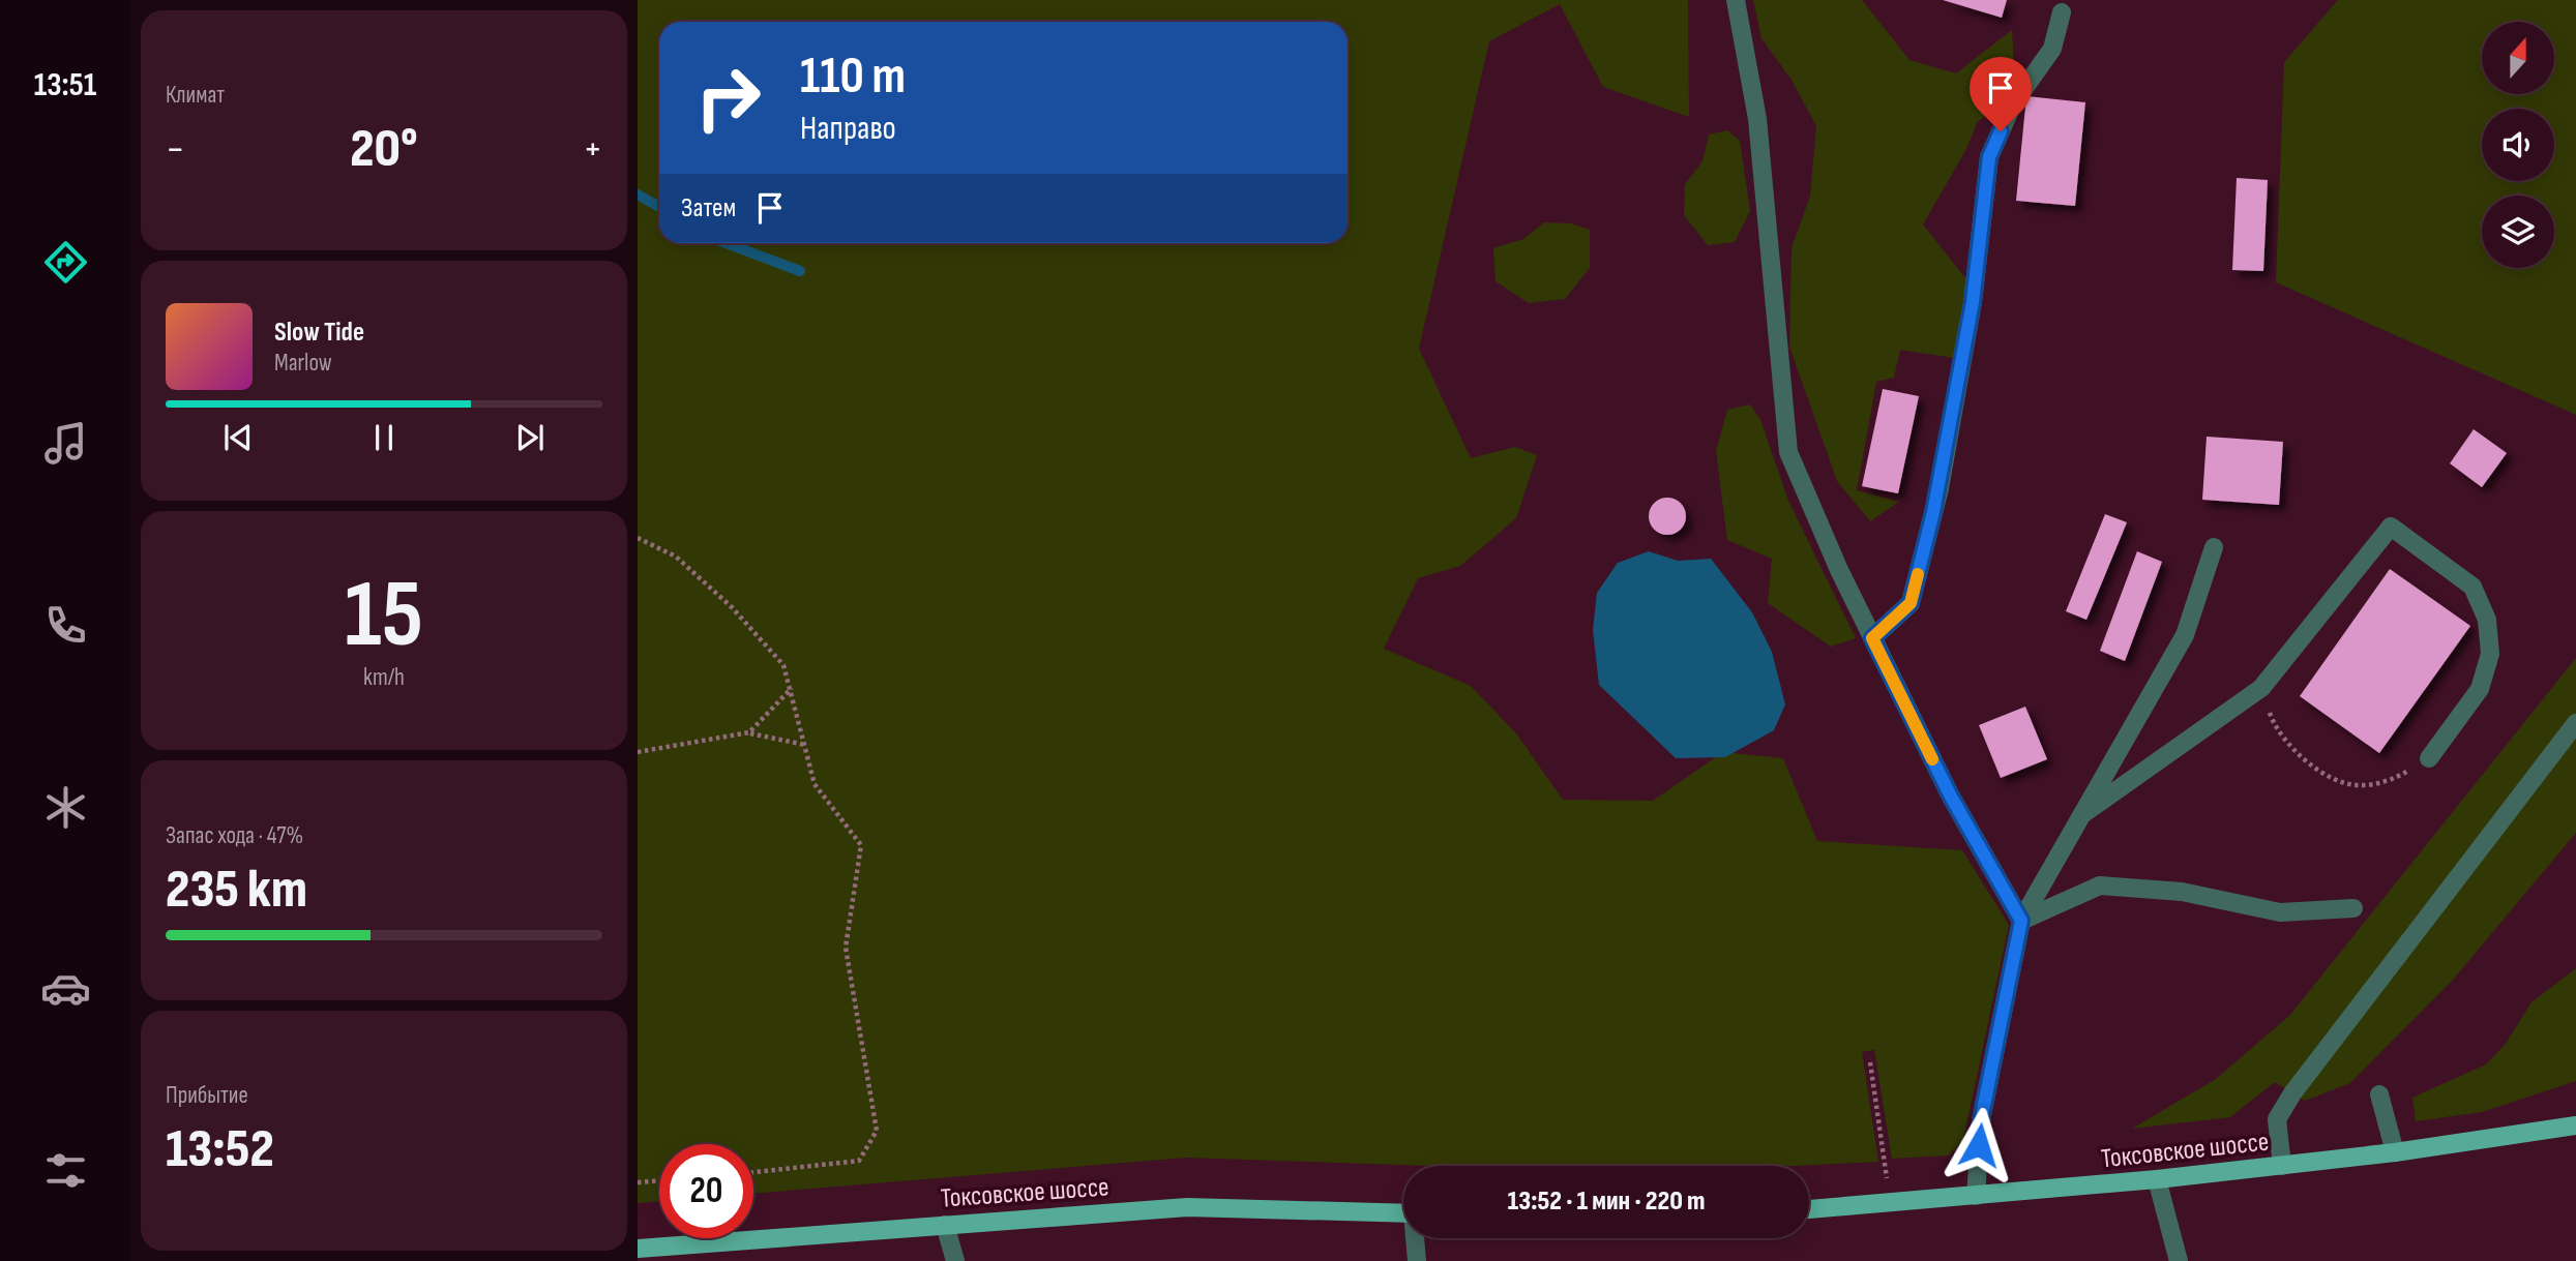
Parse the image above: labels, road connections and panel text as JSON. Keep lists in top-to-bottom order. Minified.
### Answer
{"streets":{"main road":["Токсовское шоссе"]},"north":"top","page":{"tabs":"13:51","tile":["Климат",["15","km/h"],["Запас хода · 47%","235 km"],["Прибытие","13:52"]],"turn":["110 m","Направо"],"heat":["−","20°","+"],"then":"Затем","song":["Slow Tide","Marlow"],"limit":"20","trip":"13:52 · 1 мин · 220 m"}}
